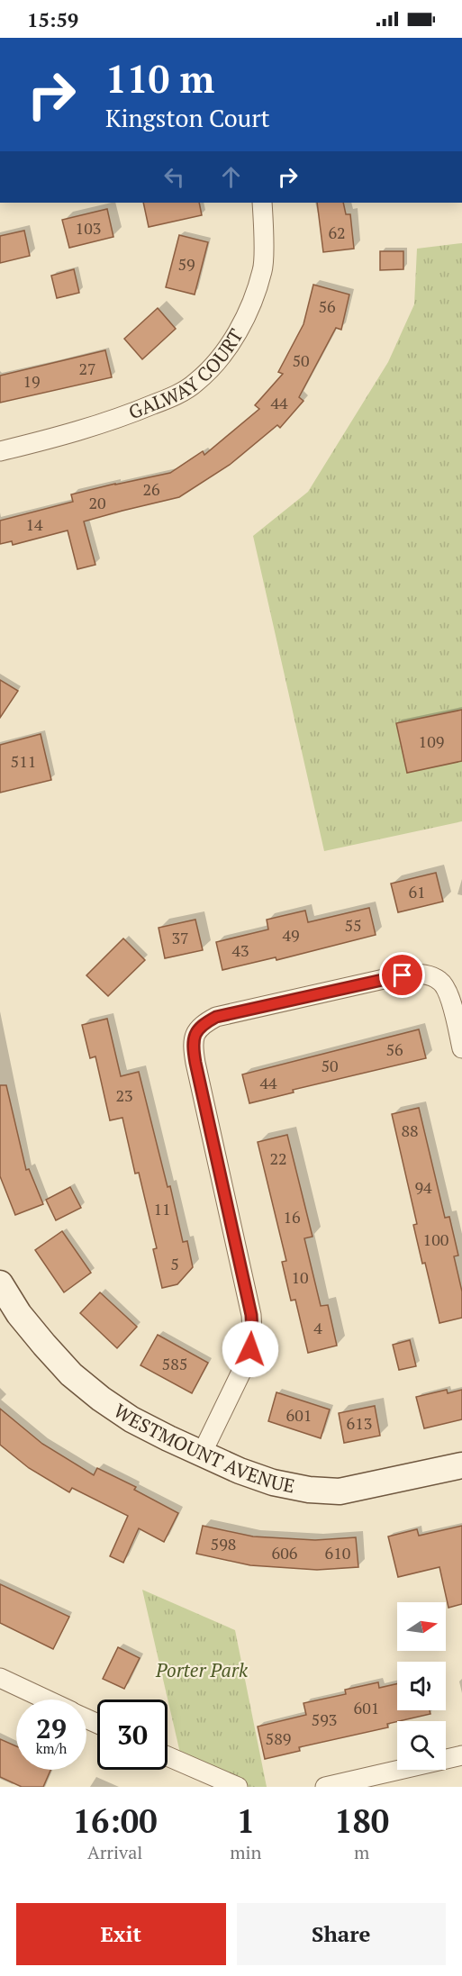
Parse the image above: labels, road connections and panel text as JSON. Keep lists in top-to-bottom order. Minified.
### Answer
{"streets":{"street":["GALWAY COURT","WESTMOUNT AVENUE"]},"parks":["Porter Park"],"house_numbers":["103","62","59","56","50","27","19","44","26","20","14","109","511","61","55","49","37","43","56","50","44","23","88","22","94","11","16","100","5","10","4","585","601","613","598","606","610","601","593","589"],"north":"right","page":{"status":"15:59","turn":["110 m","Kingston Court"],"speed":"29 km/h","limit":"30","eta":["16:00","Arrival","1","min","180","m"],"buttons":["Exit","Share"]}}
